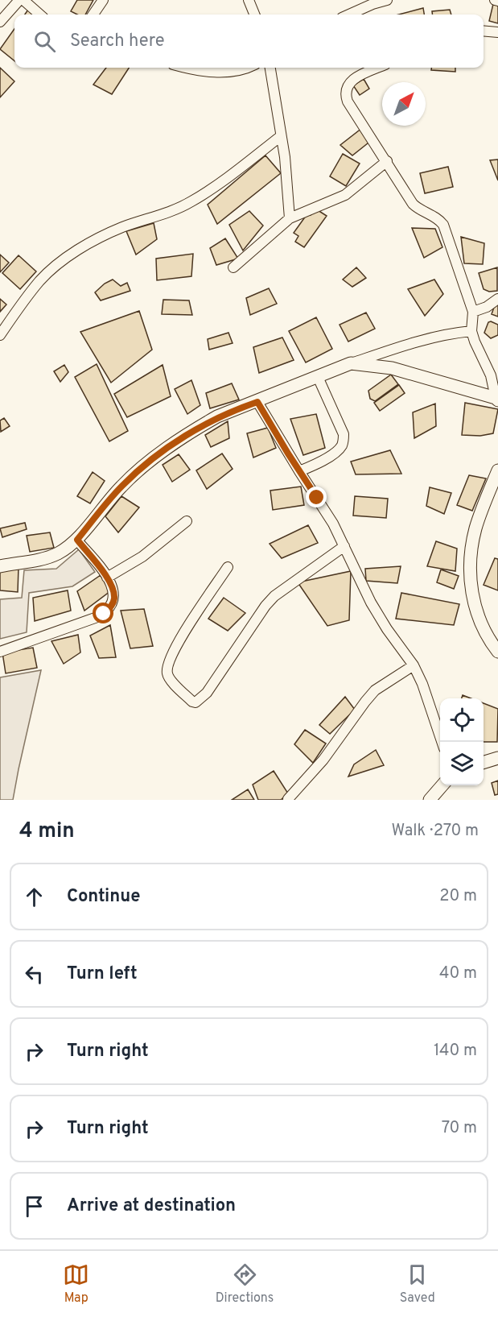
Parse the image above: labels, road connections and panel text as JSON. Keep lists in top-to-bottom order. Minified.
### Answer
{"north":"top right","page":{"search":"Search here","heading":["4 min","Walk · 270 m"],"list":[["Continue","20 m"],["Turn left","40 m"],["Turn right","140 m"],["Turn right","70 m"],"Arrive at destination"],"nav":["Map","Directions","Saved"]}}
